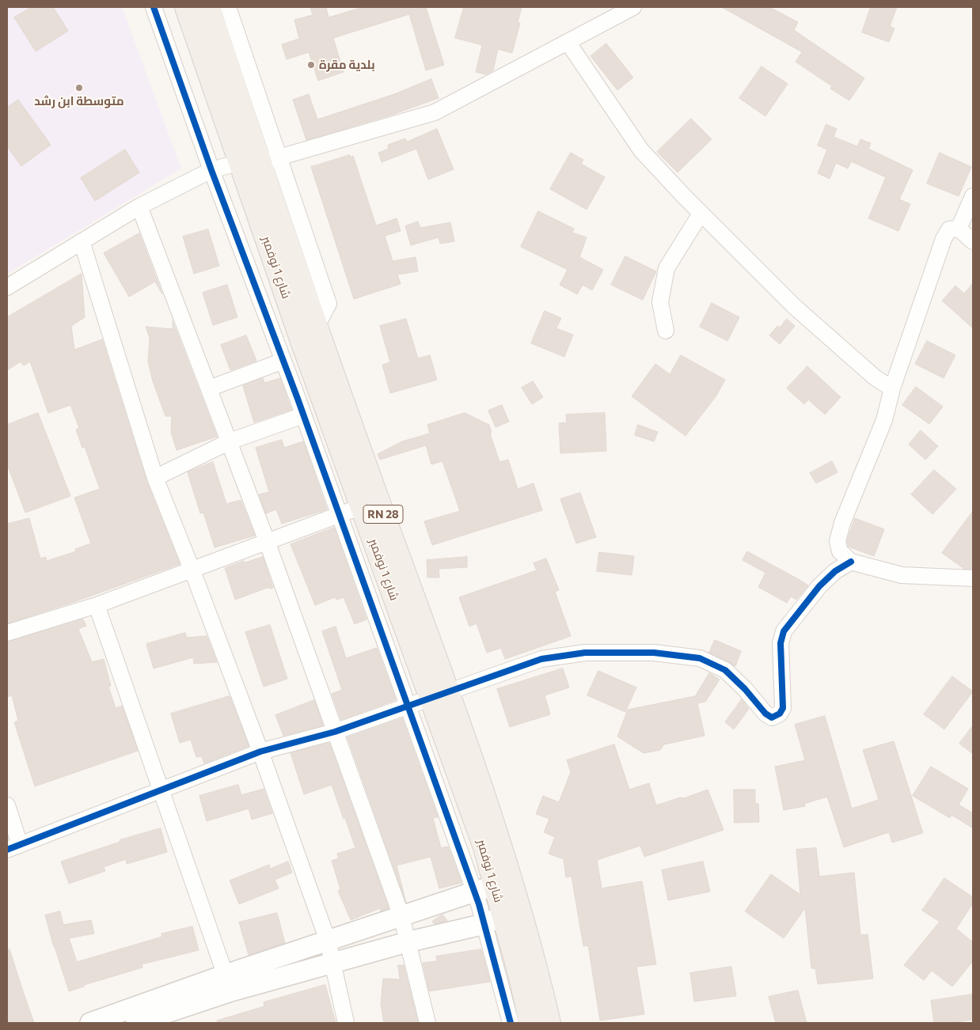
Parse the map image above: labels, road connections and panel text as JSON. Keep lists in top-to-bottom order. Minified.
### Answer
{"streets":{"main road":["شارع 1 نوفمبر","RN 28"]},"places":["بلدية مقرة","متوسطة ابن رشد"]}
